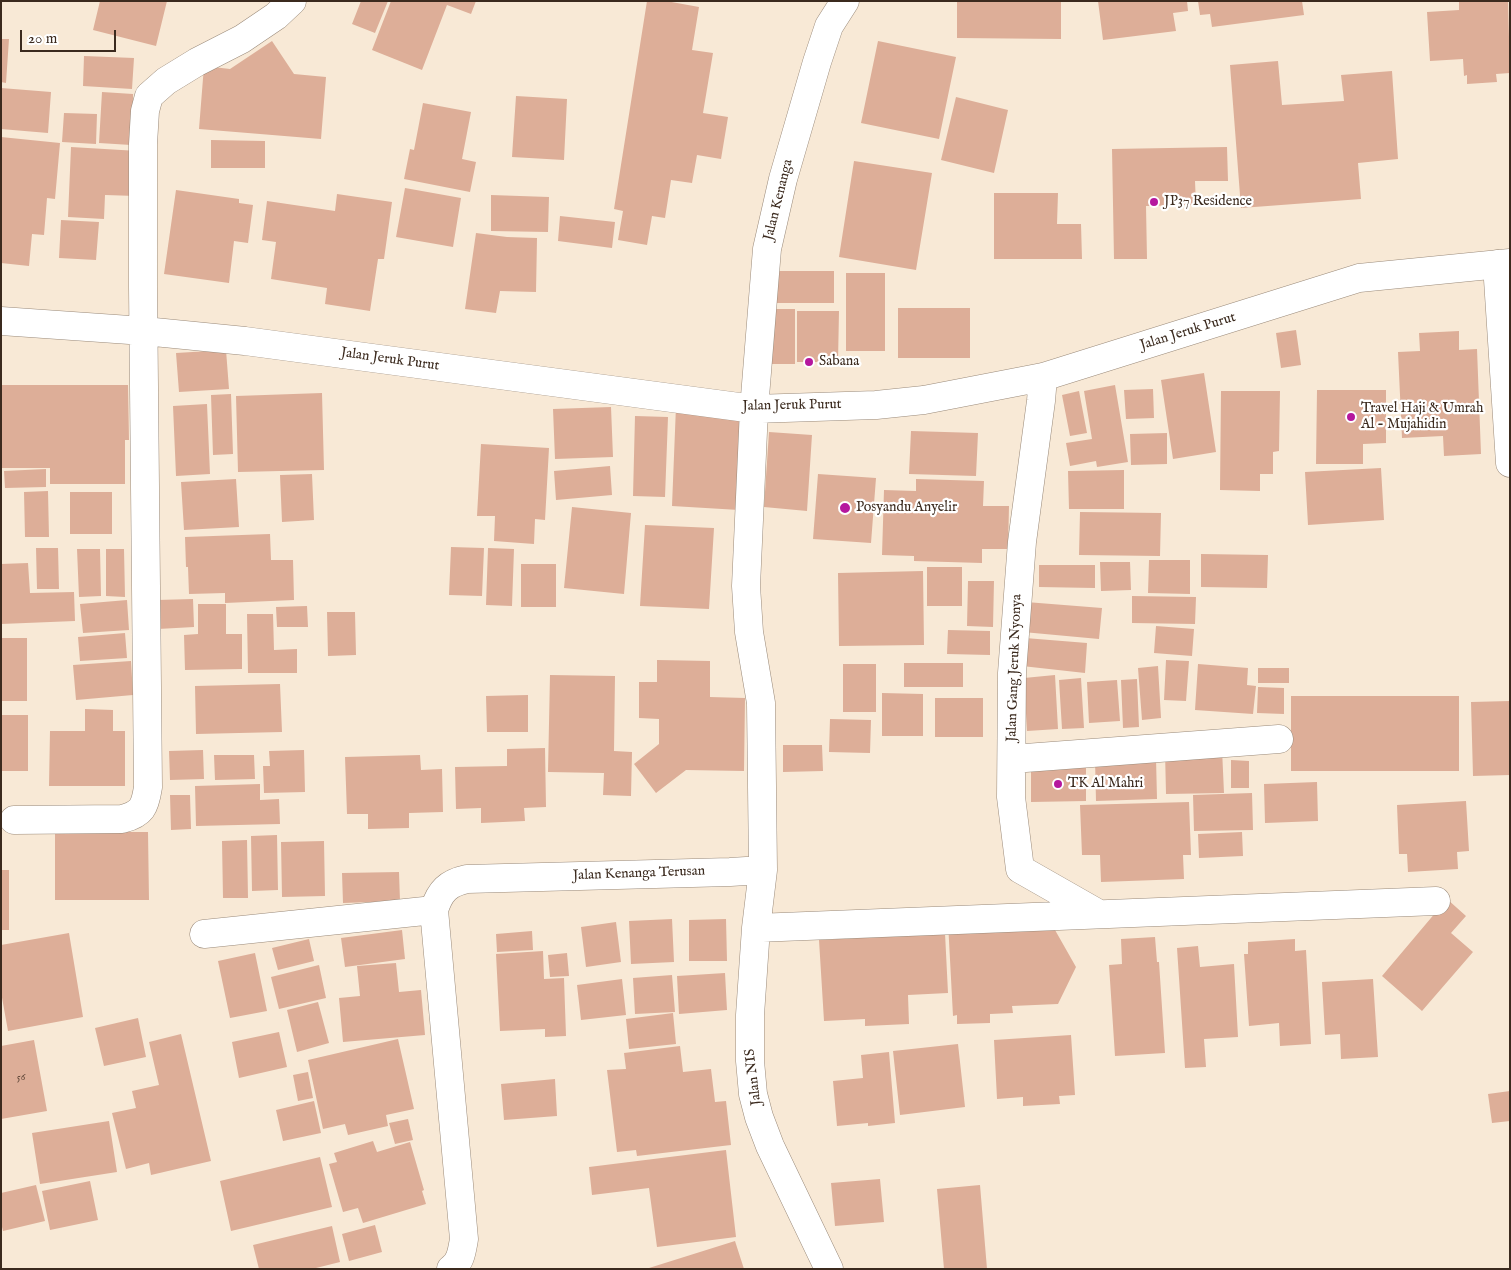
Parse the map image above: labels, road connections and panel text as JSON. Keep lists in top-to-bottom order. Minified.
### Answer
{"streets":{"street":["Jalan Kenanga","Jalan Jeruk Purut","Jalan Gang Jeruk Nyonya","Jalan Kenanga Terusan","Jalan NIS"]},"crossings":[["Jalan Kenanga","Jalan Jeruk Purut"],["Jalan Jeruk Purut","Jalan Gang Jeruk Nyonya"],["Jalan Kenanga Terusan","Jalan NIS"]],"places":["JP37 Residence","Sabana","Travel Haji & Umrah Al - Mujahidin","Posyandu Anyelir","TK Al Mahri"],"house_numbers":["56"],"scale_bar":"20 m"}
